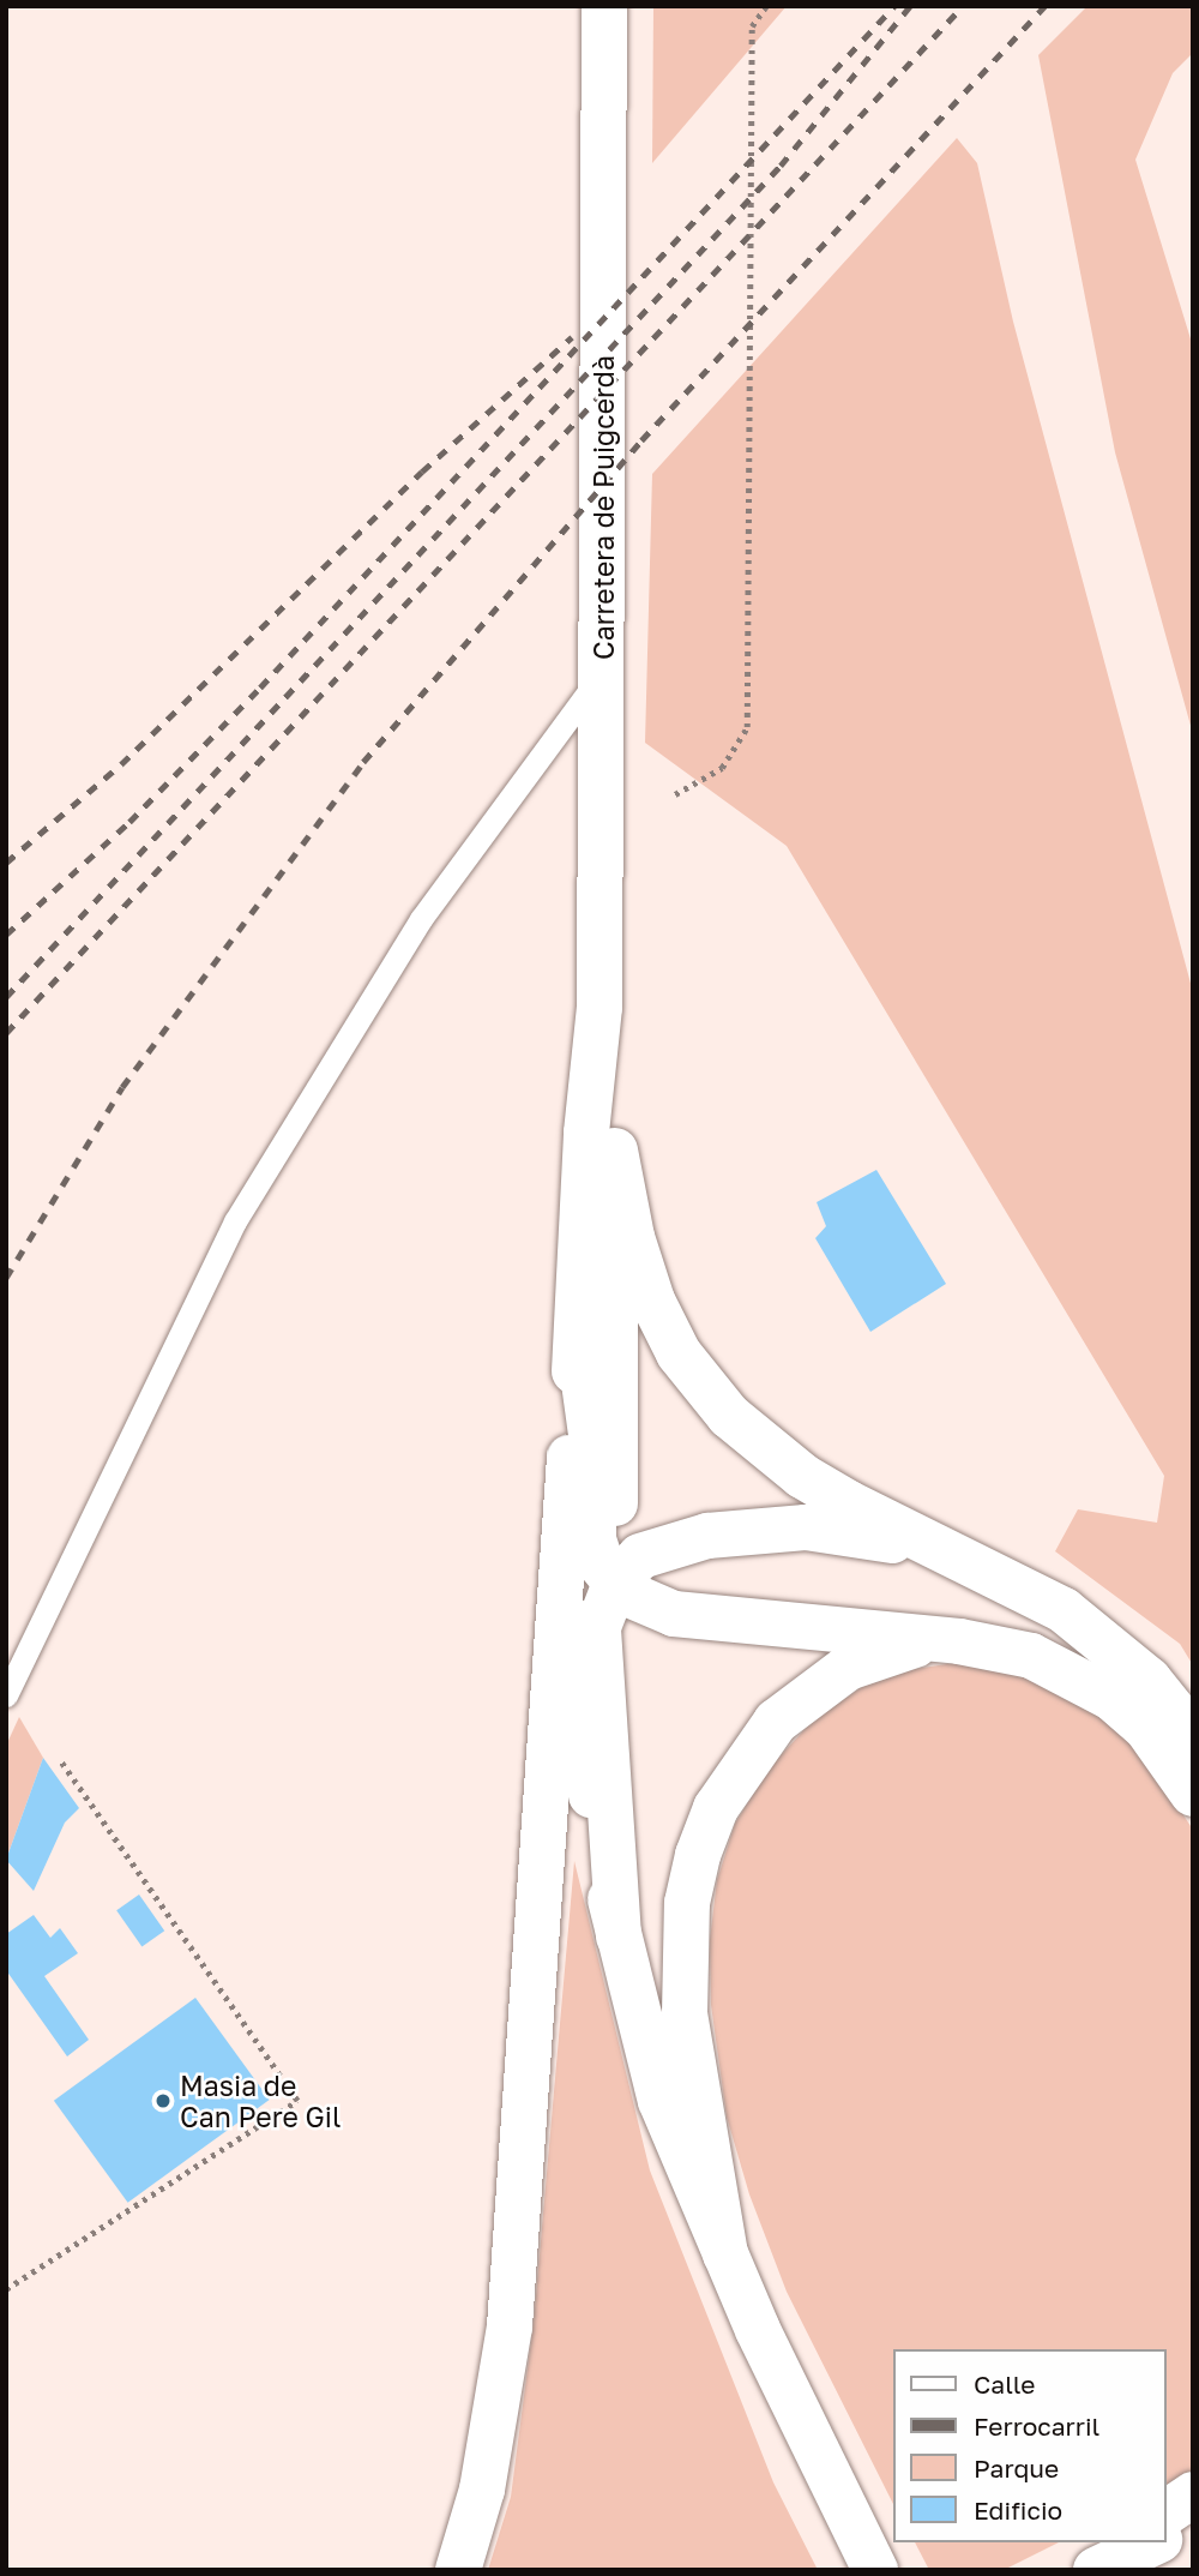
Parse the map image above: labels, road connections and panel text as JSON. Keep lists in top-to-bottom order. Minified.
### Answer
{"streets":{"main road":["Carretera de Puigcerdà"]},"places":["Masia de Can Pere Gil"],"legend":["Calle","Ferrocarril","Parque","Edificio"]}
